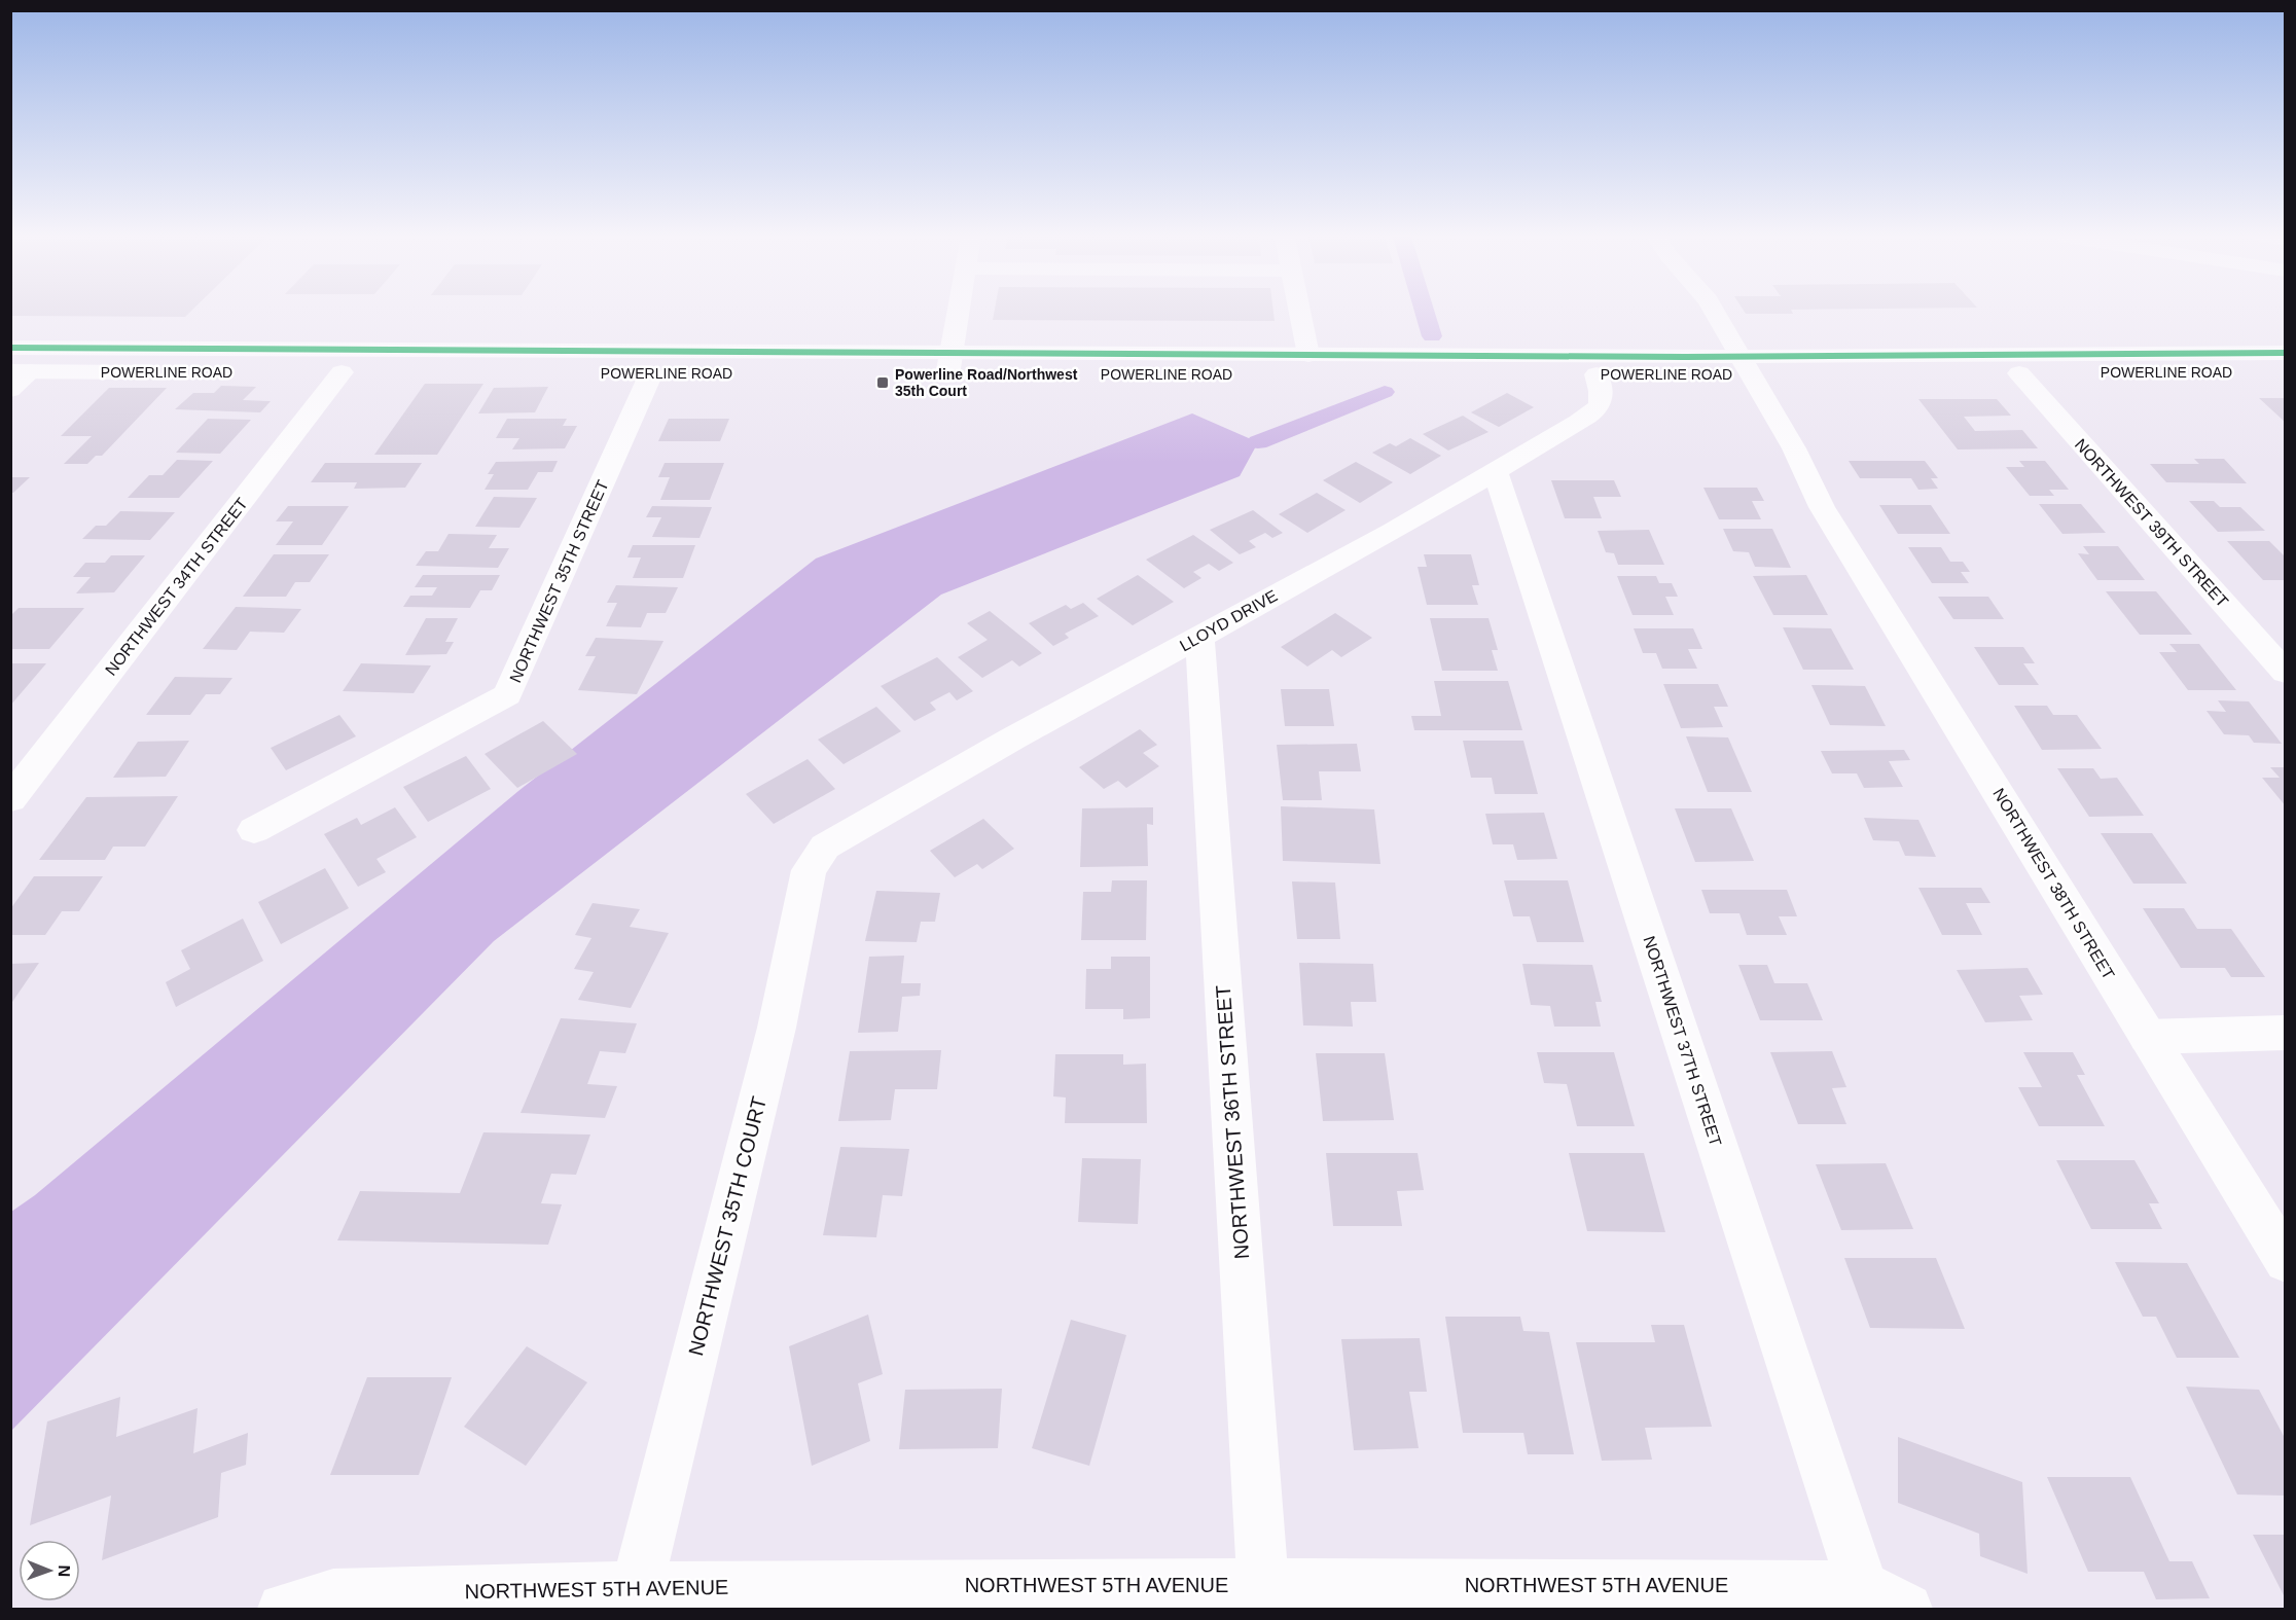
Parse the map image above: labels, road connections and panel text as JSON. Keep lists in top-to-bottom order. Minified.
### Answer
{"streets":{"main road":["POWERLINE ROAD","NORTHWEST 39TH STREET","NORTHWEST 35TH STREET","NORTHWEST 34TH STREET","LLOYD DRIVE","NORTHWEST 38TH STREET","NORTHWEST 37TH STREET","NORTHWEST 36TH STREET","NORTHWEST 35TH COURT","NORTHWEST 5TH AVENUE"]},"crossings":[["POWERLINE ROAD","NORTHWEST 39TH STREET"],["POWERLINE ROAD","NORTHWEST 35TH STREET"],["POWERLINE ROAD","LLOYD DRIVE"],["POWERLINE ROAD","NORTHWEST 38TH STREET"],["LLOYD DRIVE","NORTHWEST 37TH STREET"],["LLOYD DRIVE","NORTHWEST 36TH STREET"],["LLOYD DRIVE","NORTHWEST 35TH COURT"],["NORTHWEST 37TH STREET","NORTHWEST 5TH AVENUE"],["NORTHWEST 36TH STREET","NORTHWEST 5TH AVENUE"],["NORTHWEST 35TH COURT","NORTHWEST 5TH AVENUE"]],"places":{"transit":["Powerline Road/Northwest 35th Court"]},"north":"right"}
